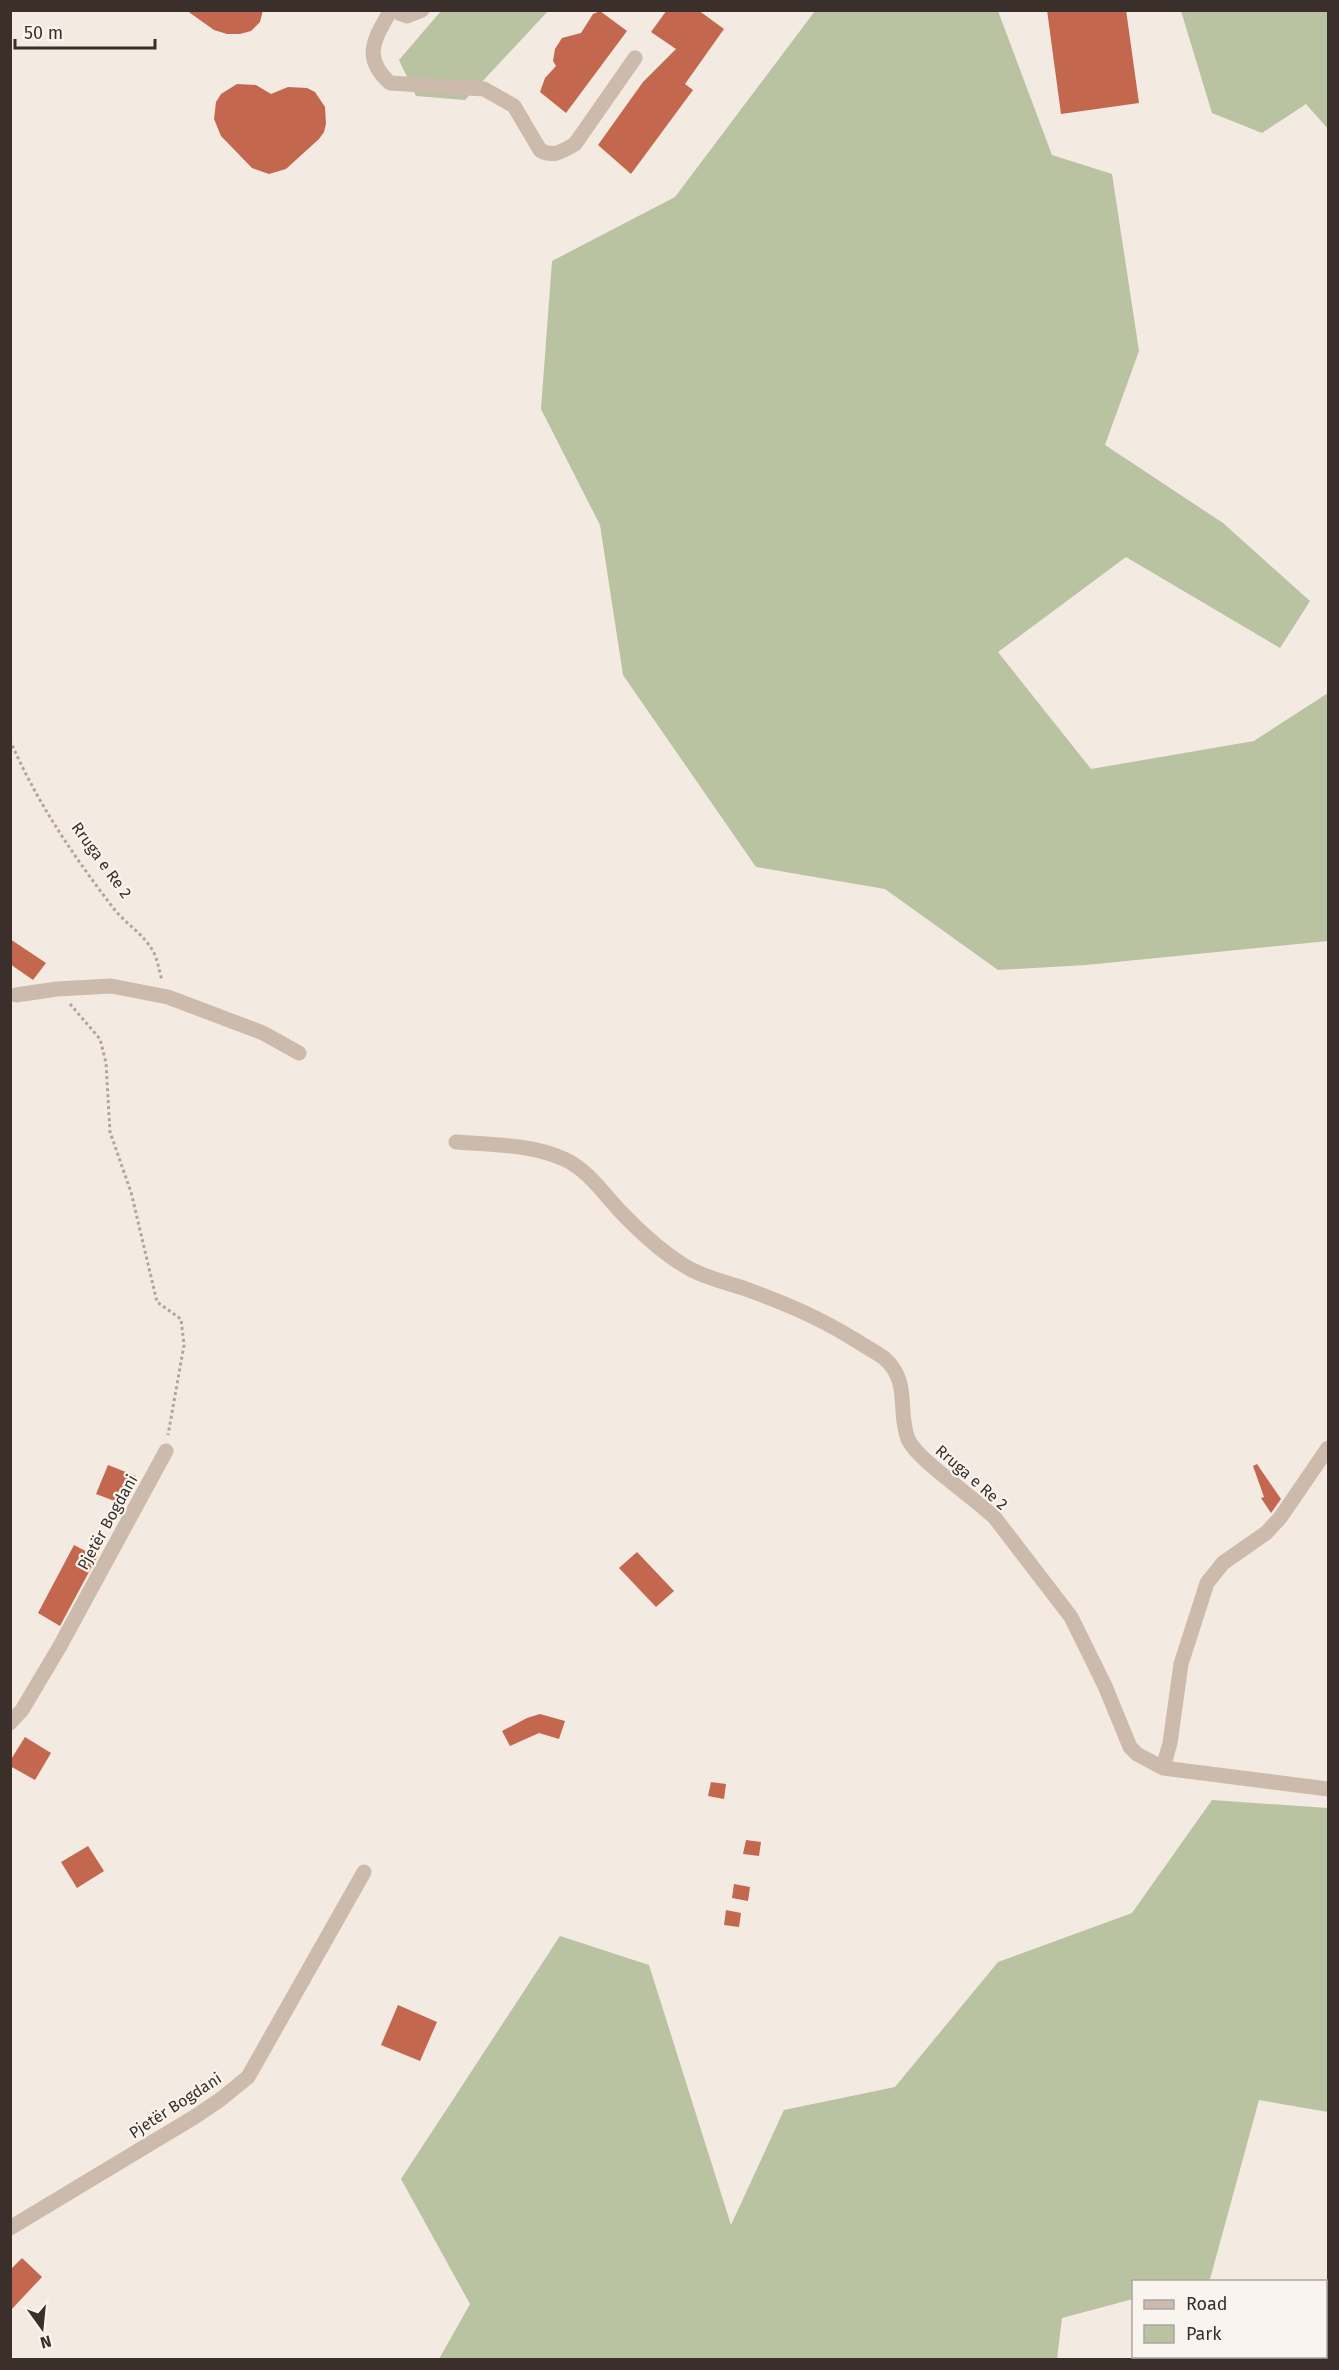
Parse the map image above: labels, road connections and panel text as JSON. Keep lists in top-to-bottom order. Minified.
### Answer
{"streets":{"street":["Rruga e Re 2","Pjetër Bogdani"]},"legend":["Road","Park"],"scale_bar":"50 m","north":"bottom"}
